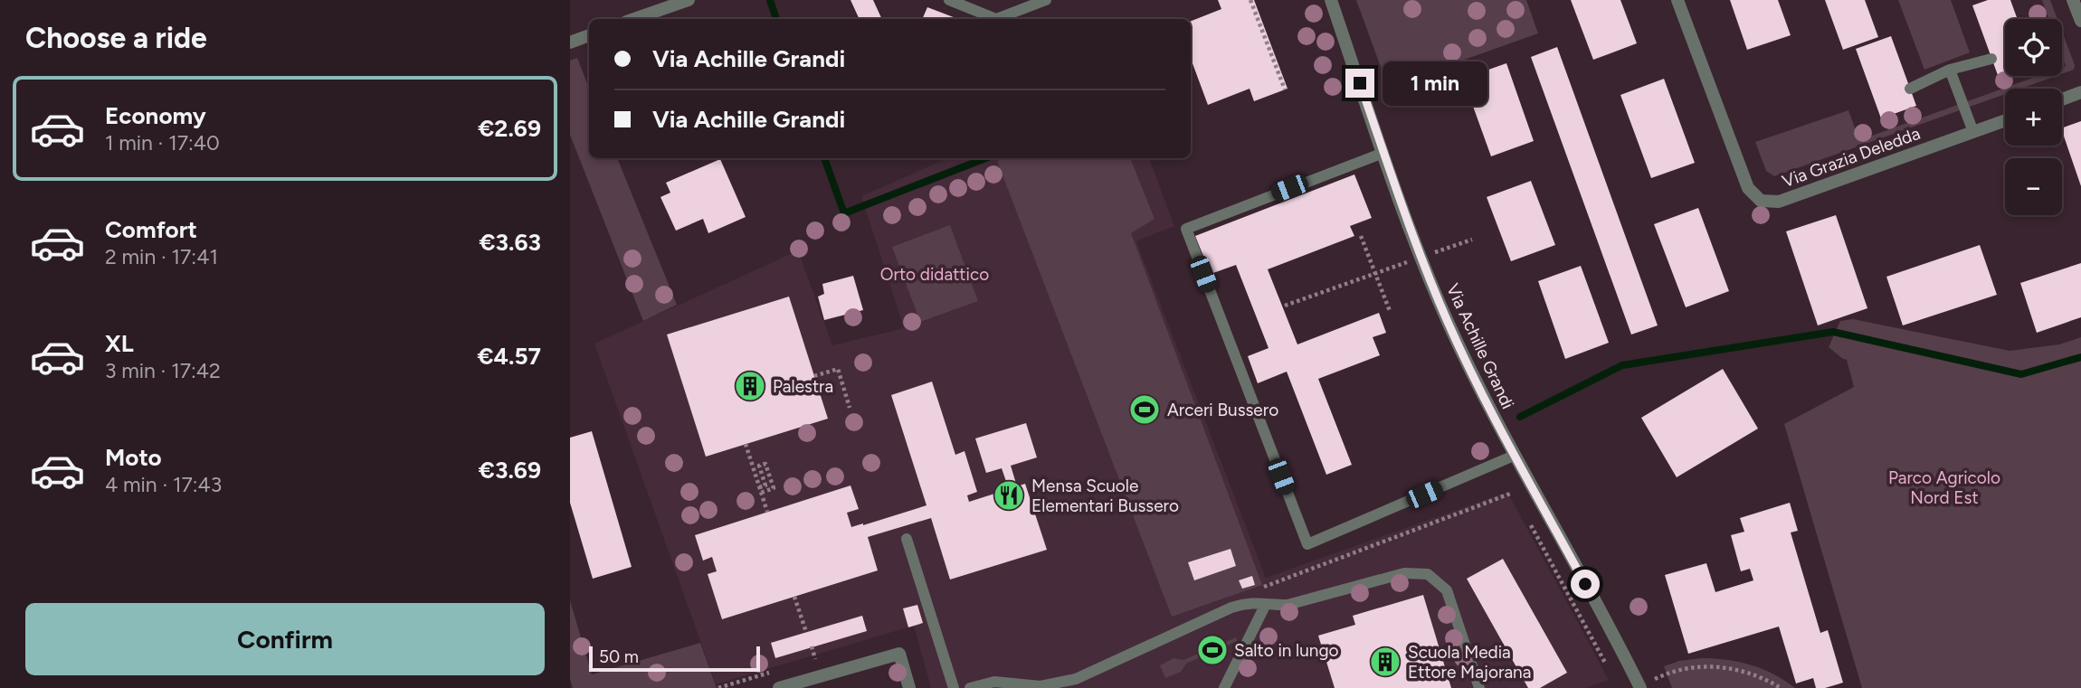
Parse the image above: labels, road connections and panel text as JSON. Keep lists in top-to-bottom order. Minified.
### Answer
{"streets":{"street":["Via Grazia Deledda","Via Achille Grandi"]},"parks":["Orto didattico","Parco Agricolo Nord Est"],"places":{"building":["Palestra","Scuola Media Ettore Majorana"],"sports":["Arceri Bussero","Salto in lungo"],"restaurant":["Mensa Scuole Elementari Bussero"]},"scale_bar":"50 m","page":{"heading":"Choose a ride","map_buttons":["+","−"],"banner":["Via Achille Grandi","Via Achille Grandi"],"bubble":"1 min","list":[{"name":"Economy","note":"1 min · 17:40","value":"€2.69"},{"name":"Comfort","note":"2 min · 17:41","value":"€3.63"},{"name":"XL","note":"3 min · 17:42","value":"€4.57"},{"name":"Moto","note":"4 min · 17:43","value":"€3.69"}],"buttons":"Confirm","scale":"50 m"}}
